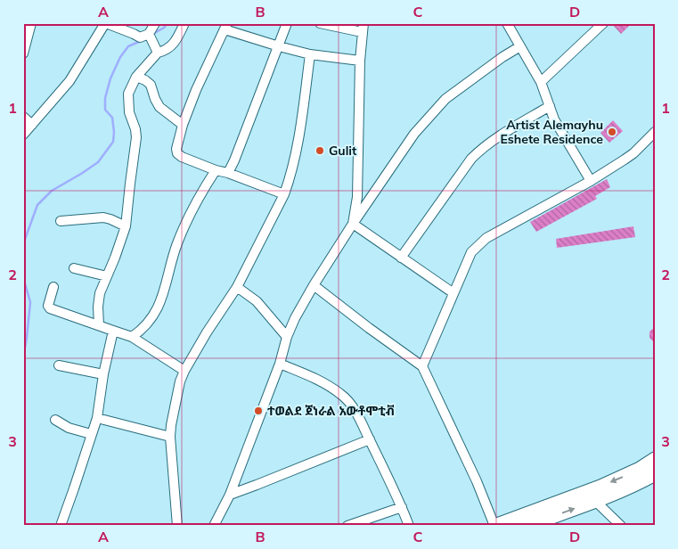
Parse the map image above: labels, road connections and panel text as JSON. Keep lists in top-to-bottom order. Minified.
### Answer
{"places":["Artist Alemayhu Eshete Residence","Gulit","ተወልደ ጀነራል አውቶሞቲቭ"],"grid":{"columns":["A","B","C","D"],"rows":["1","2","3"]}}
